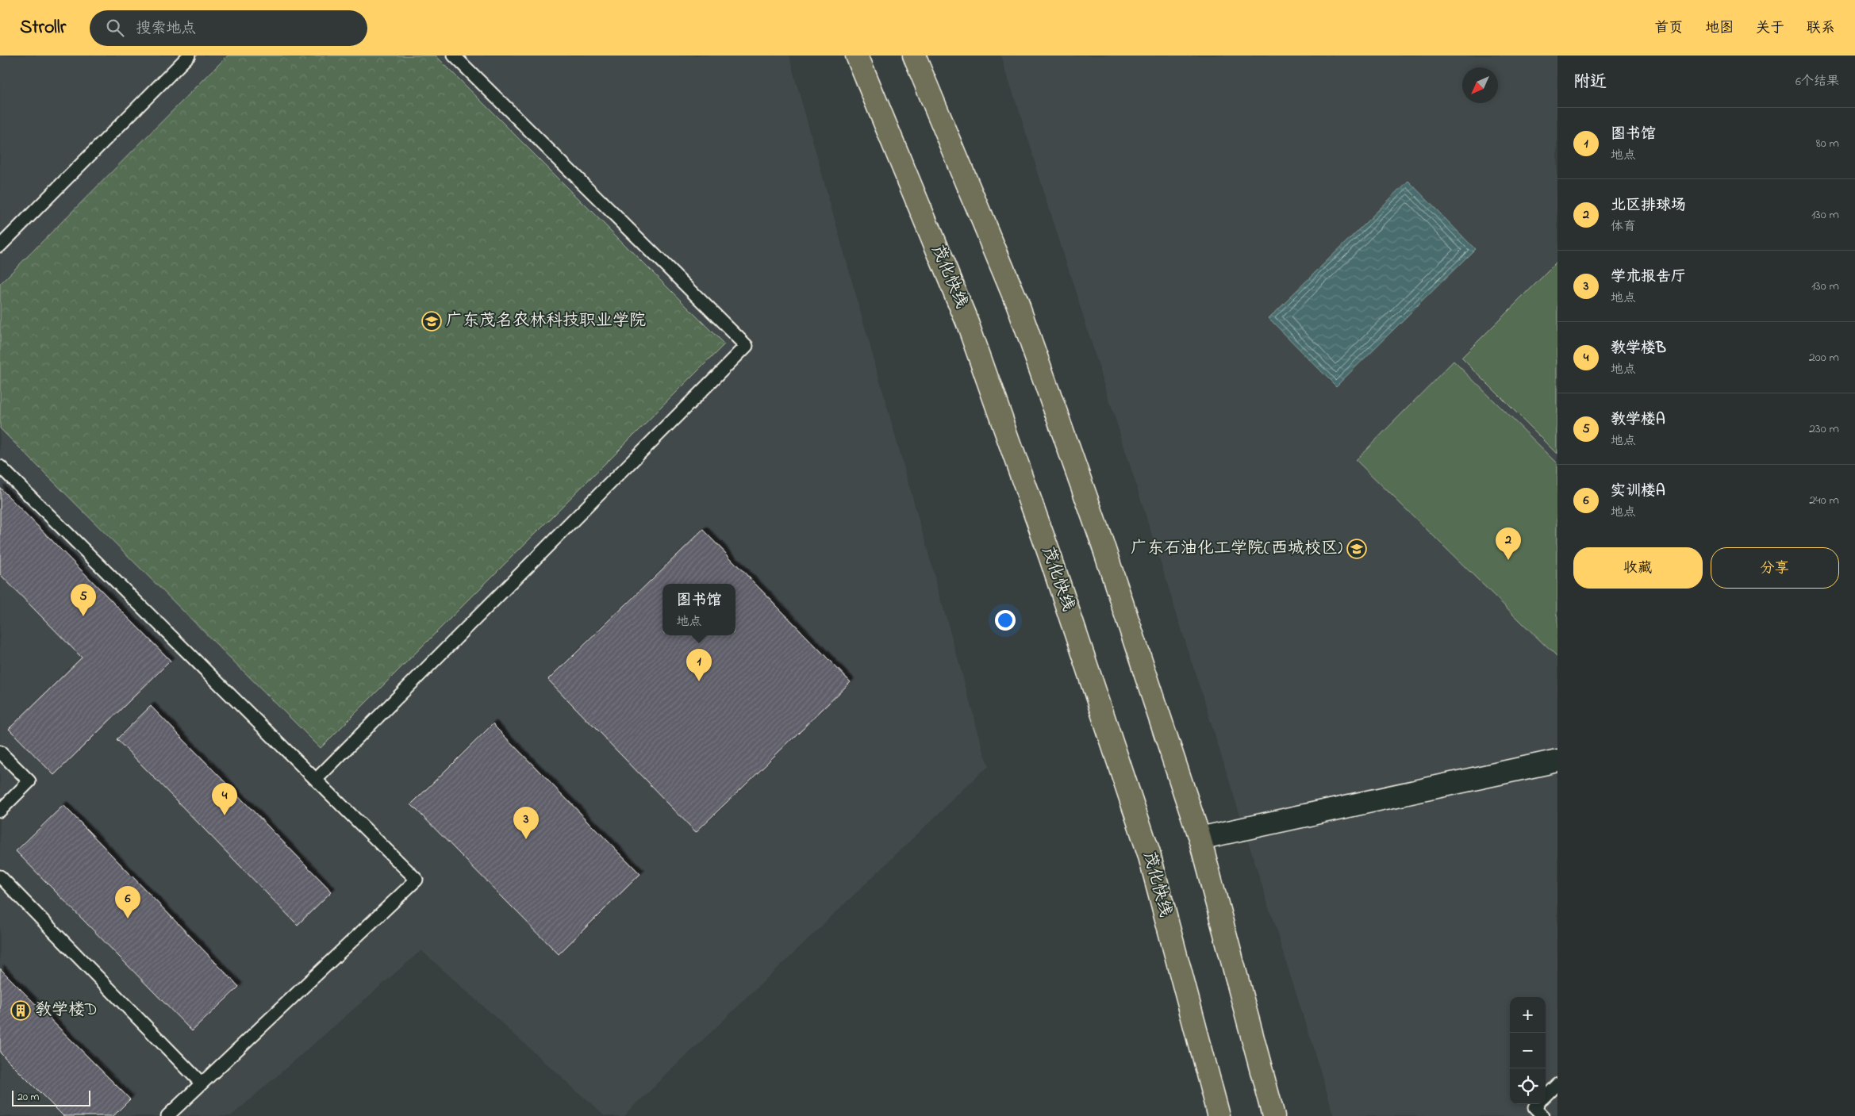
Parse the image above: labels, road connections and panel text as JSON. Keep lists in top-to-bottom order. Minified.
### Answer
{"streets":{"highway":["茂化快线"]},"places":{"school or university":["广东茂名农林科技职业学院","广东石油化工学院(西城校区)"],"building":["教学楼D"]},"scale_bar":"20 m","north":"bottom left","page":{"header":"Strollr","search":"搜索地点","nav":["首页","地图","关于","联系"],"heading":["附近","6个结果"],"list":[{"mark":"1","name":"图书馆","note":"地点","value":"80 m"},{"mark":"2","name":"北区排球场","note":"体育","value":"130 m"},{"mark":"3","name":"学术报告厅","note":"地点","value":"130 m"},{"mark":"4","name":"教学楼B","note":"地点","value":"200 m"},{"mark":"5","name":"教学楼A","note":"地点","value":"230 m"},{"mark":"6","name":"实训楼A","note":"地点","value":"240 m"}],"pins":["2","5","1","4","3","6"],"buttons":["收藏","分享"],"popup":["图书馆","地点"],"map_buttons":["+","−"],"scale":"20 m"}}
